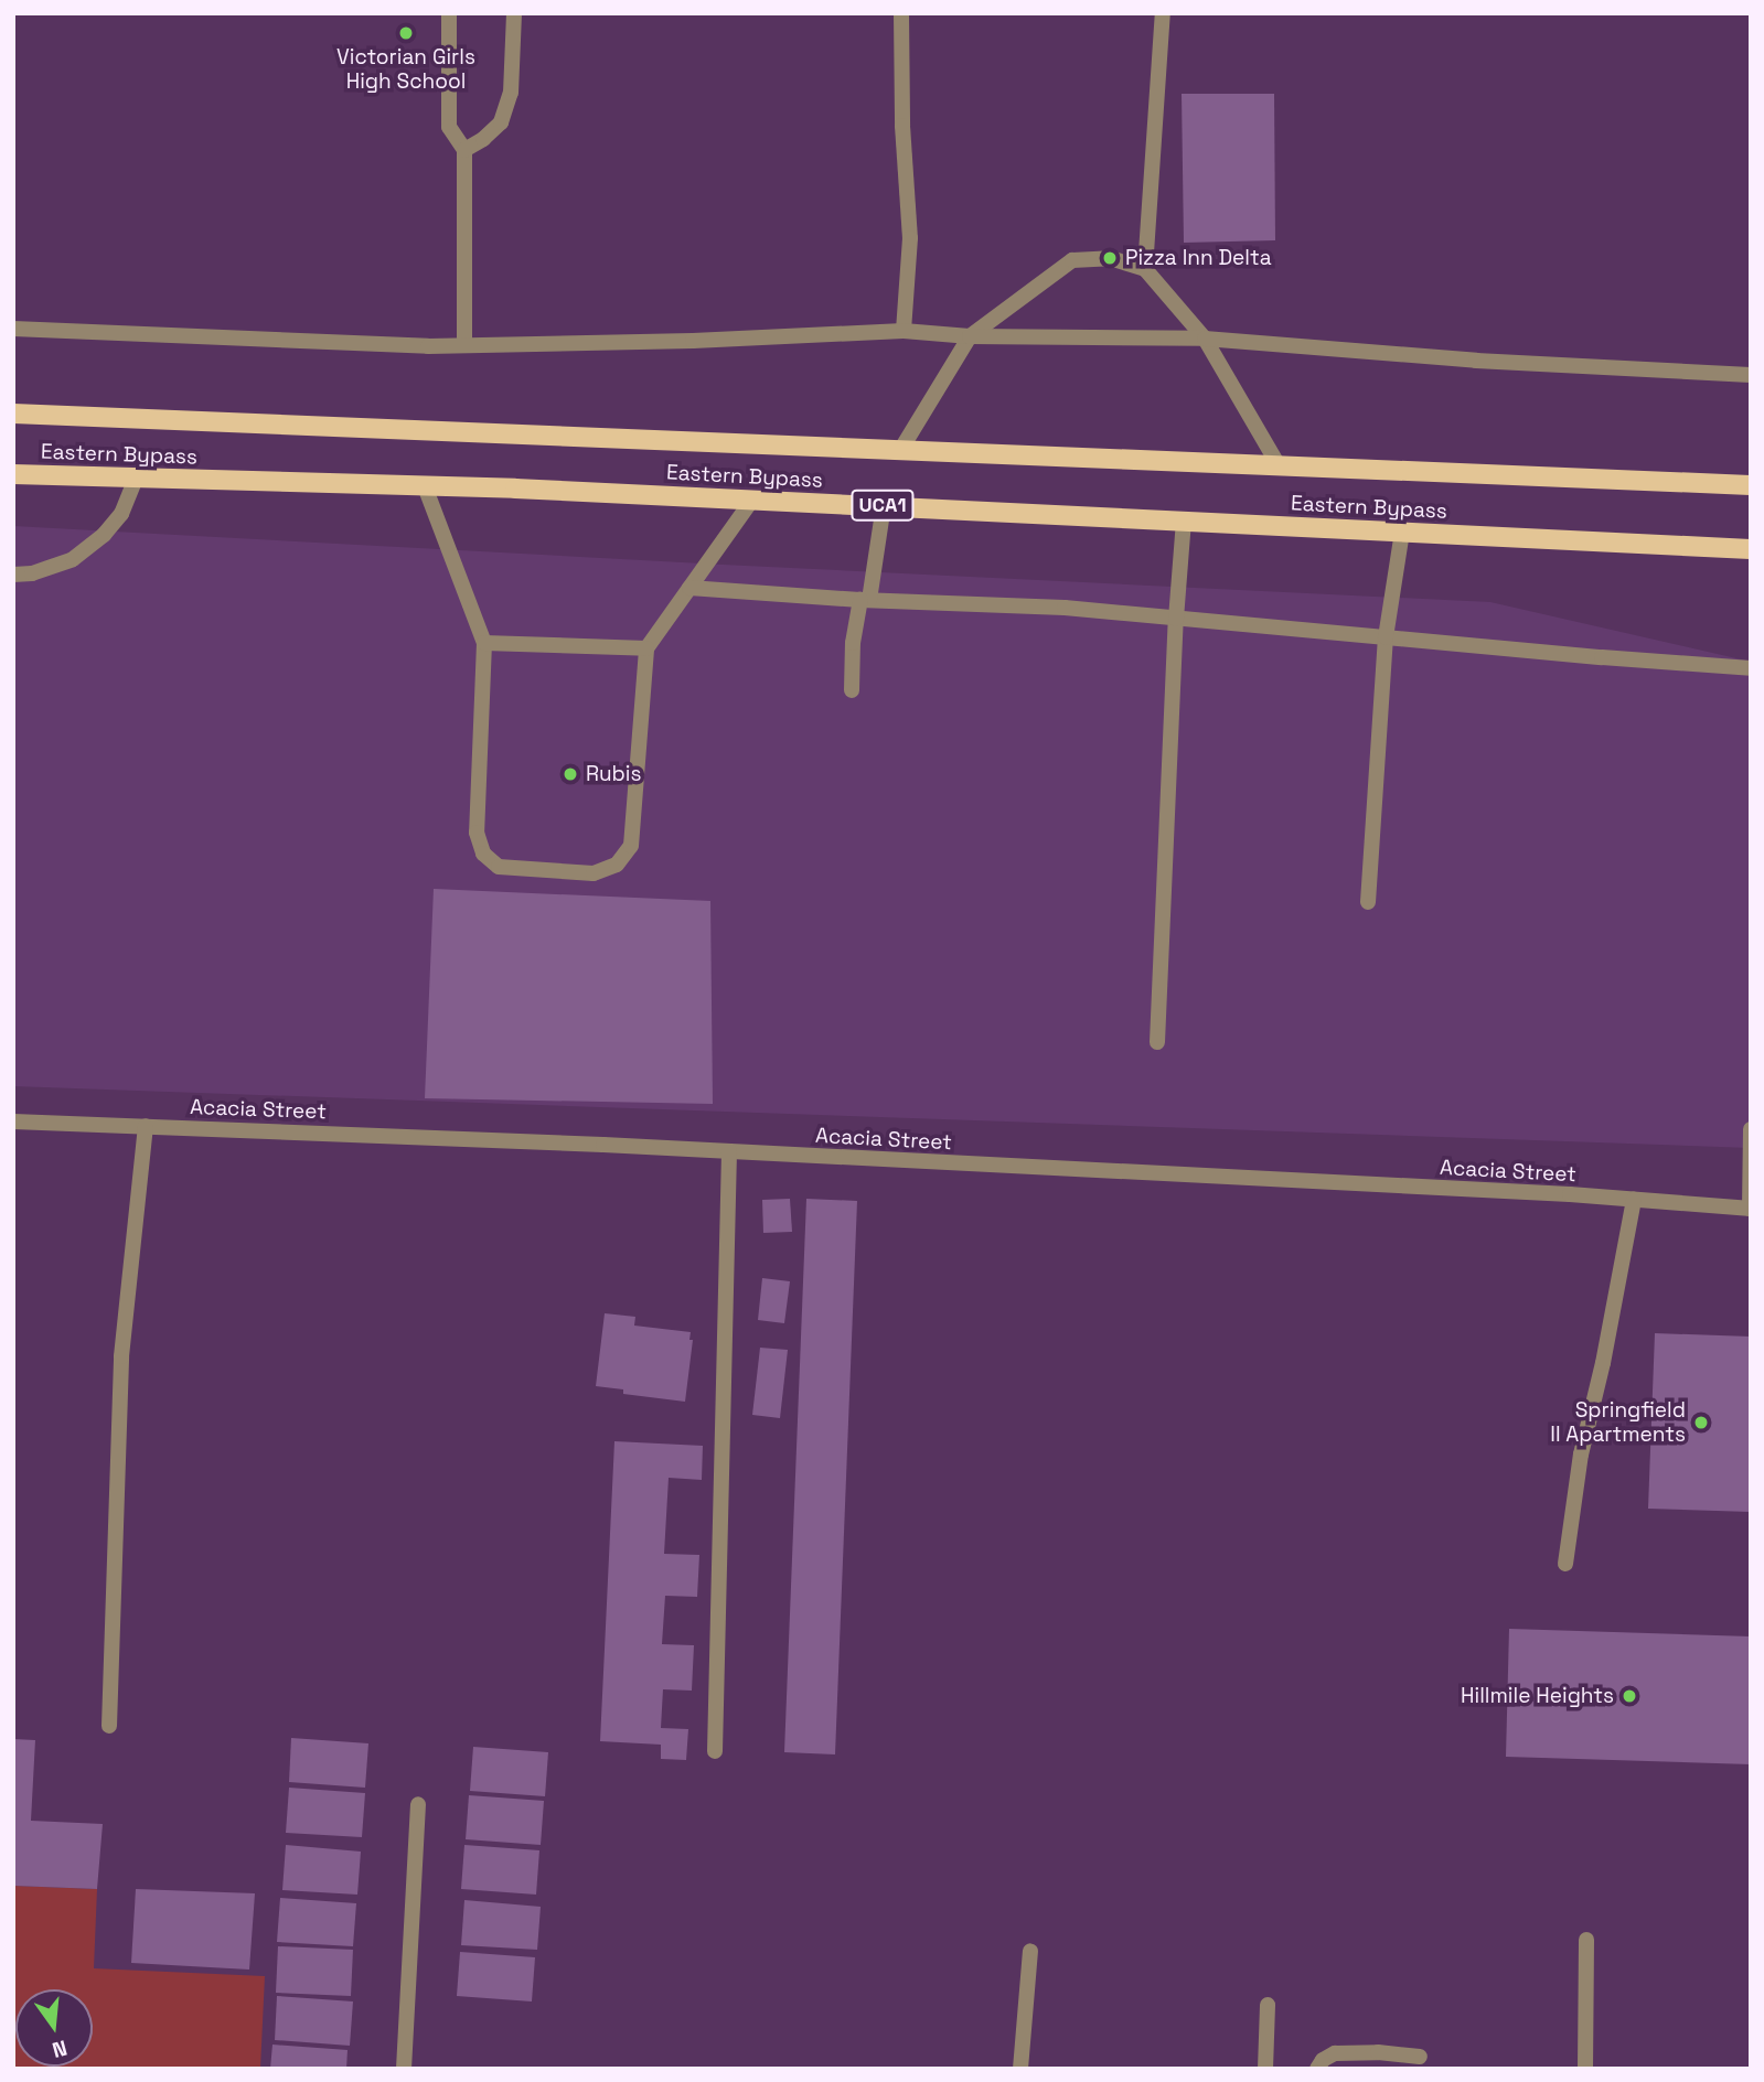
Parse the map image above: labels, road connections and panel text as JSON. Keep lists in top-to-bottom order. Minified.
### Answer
{"streets":{"main road":["Eastern Bypass","UCA1"],"street":["Acacia Street"]},"places":["Victorian Girls High School","Pizza Inn Delta","Rubis","Springfield II Apartments","Hillmile Heights"],"north":"bottom"}
